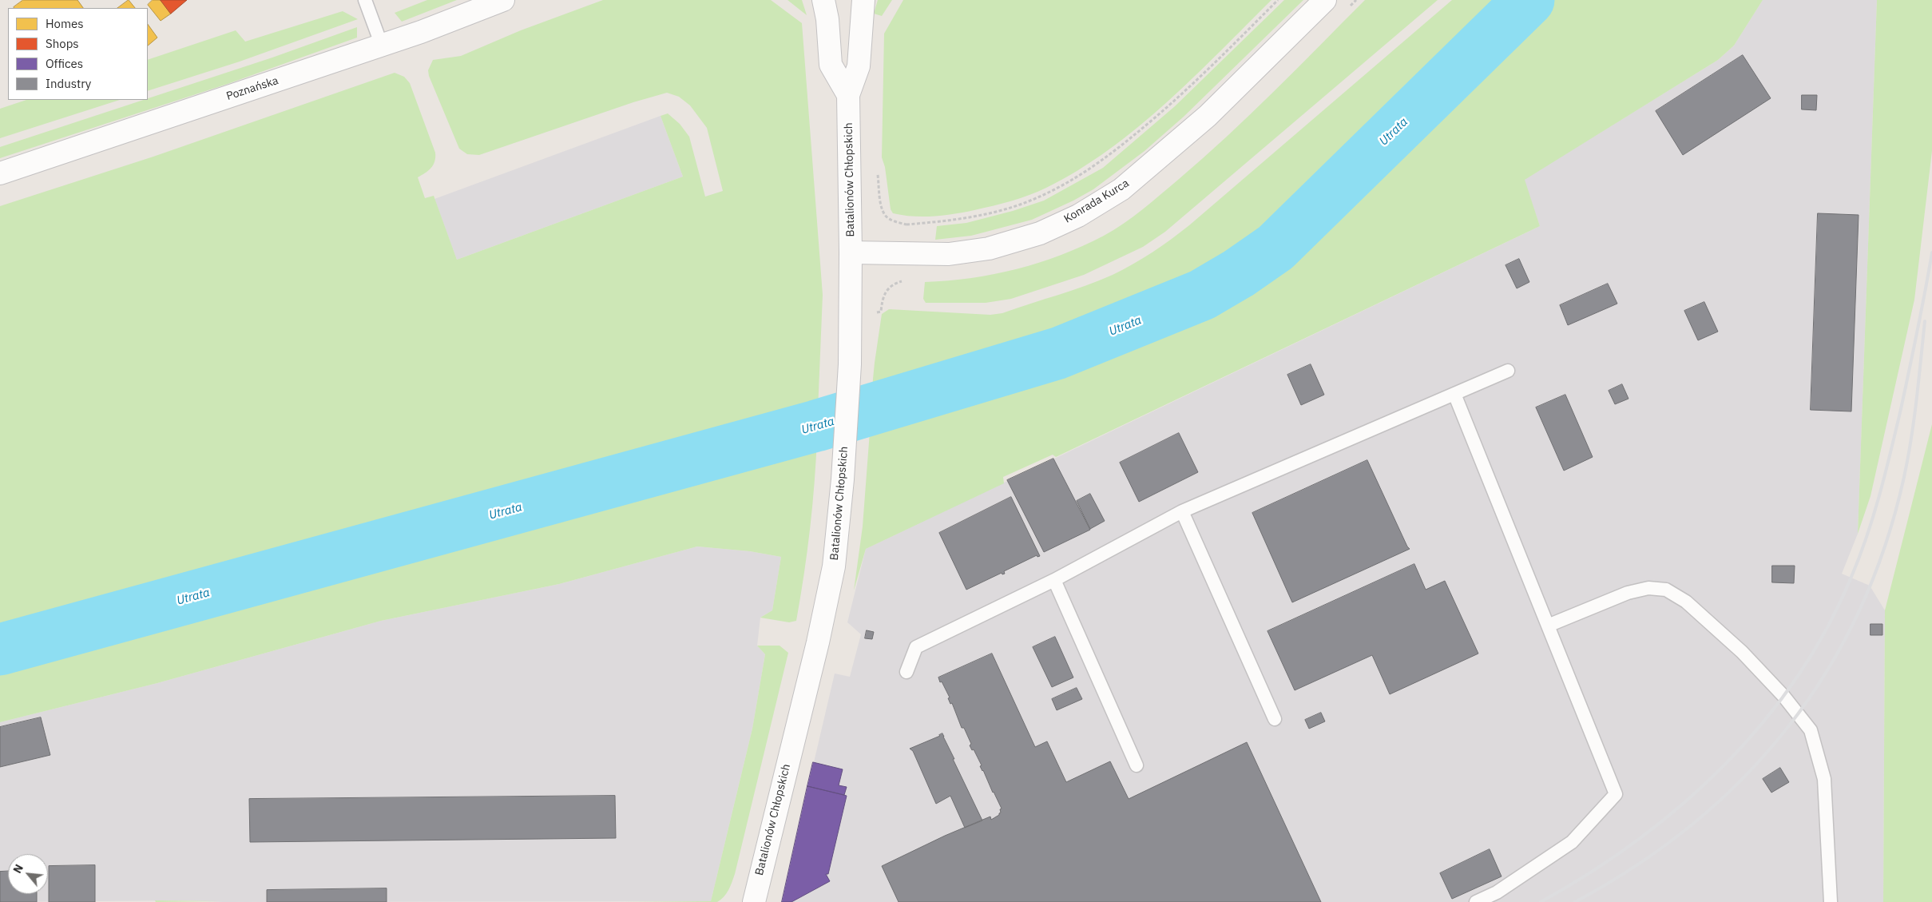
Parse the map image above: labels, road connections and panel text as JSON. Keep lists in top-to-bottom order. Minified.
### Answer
{"streets":{"street":["Poznańska","Batalionów Chłopskich","Konrada Kurca"]},"crossings":[["Batalionów Chłopskich","Konrada Kurca"]],"water":["Utrata"],"legend":["Homes","Shops","Offices","Industry"],"north":"top left"}
